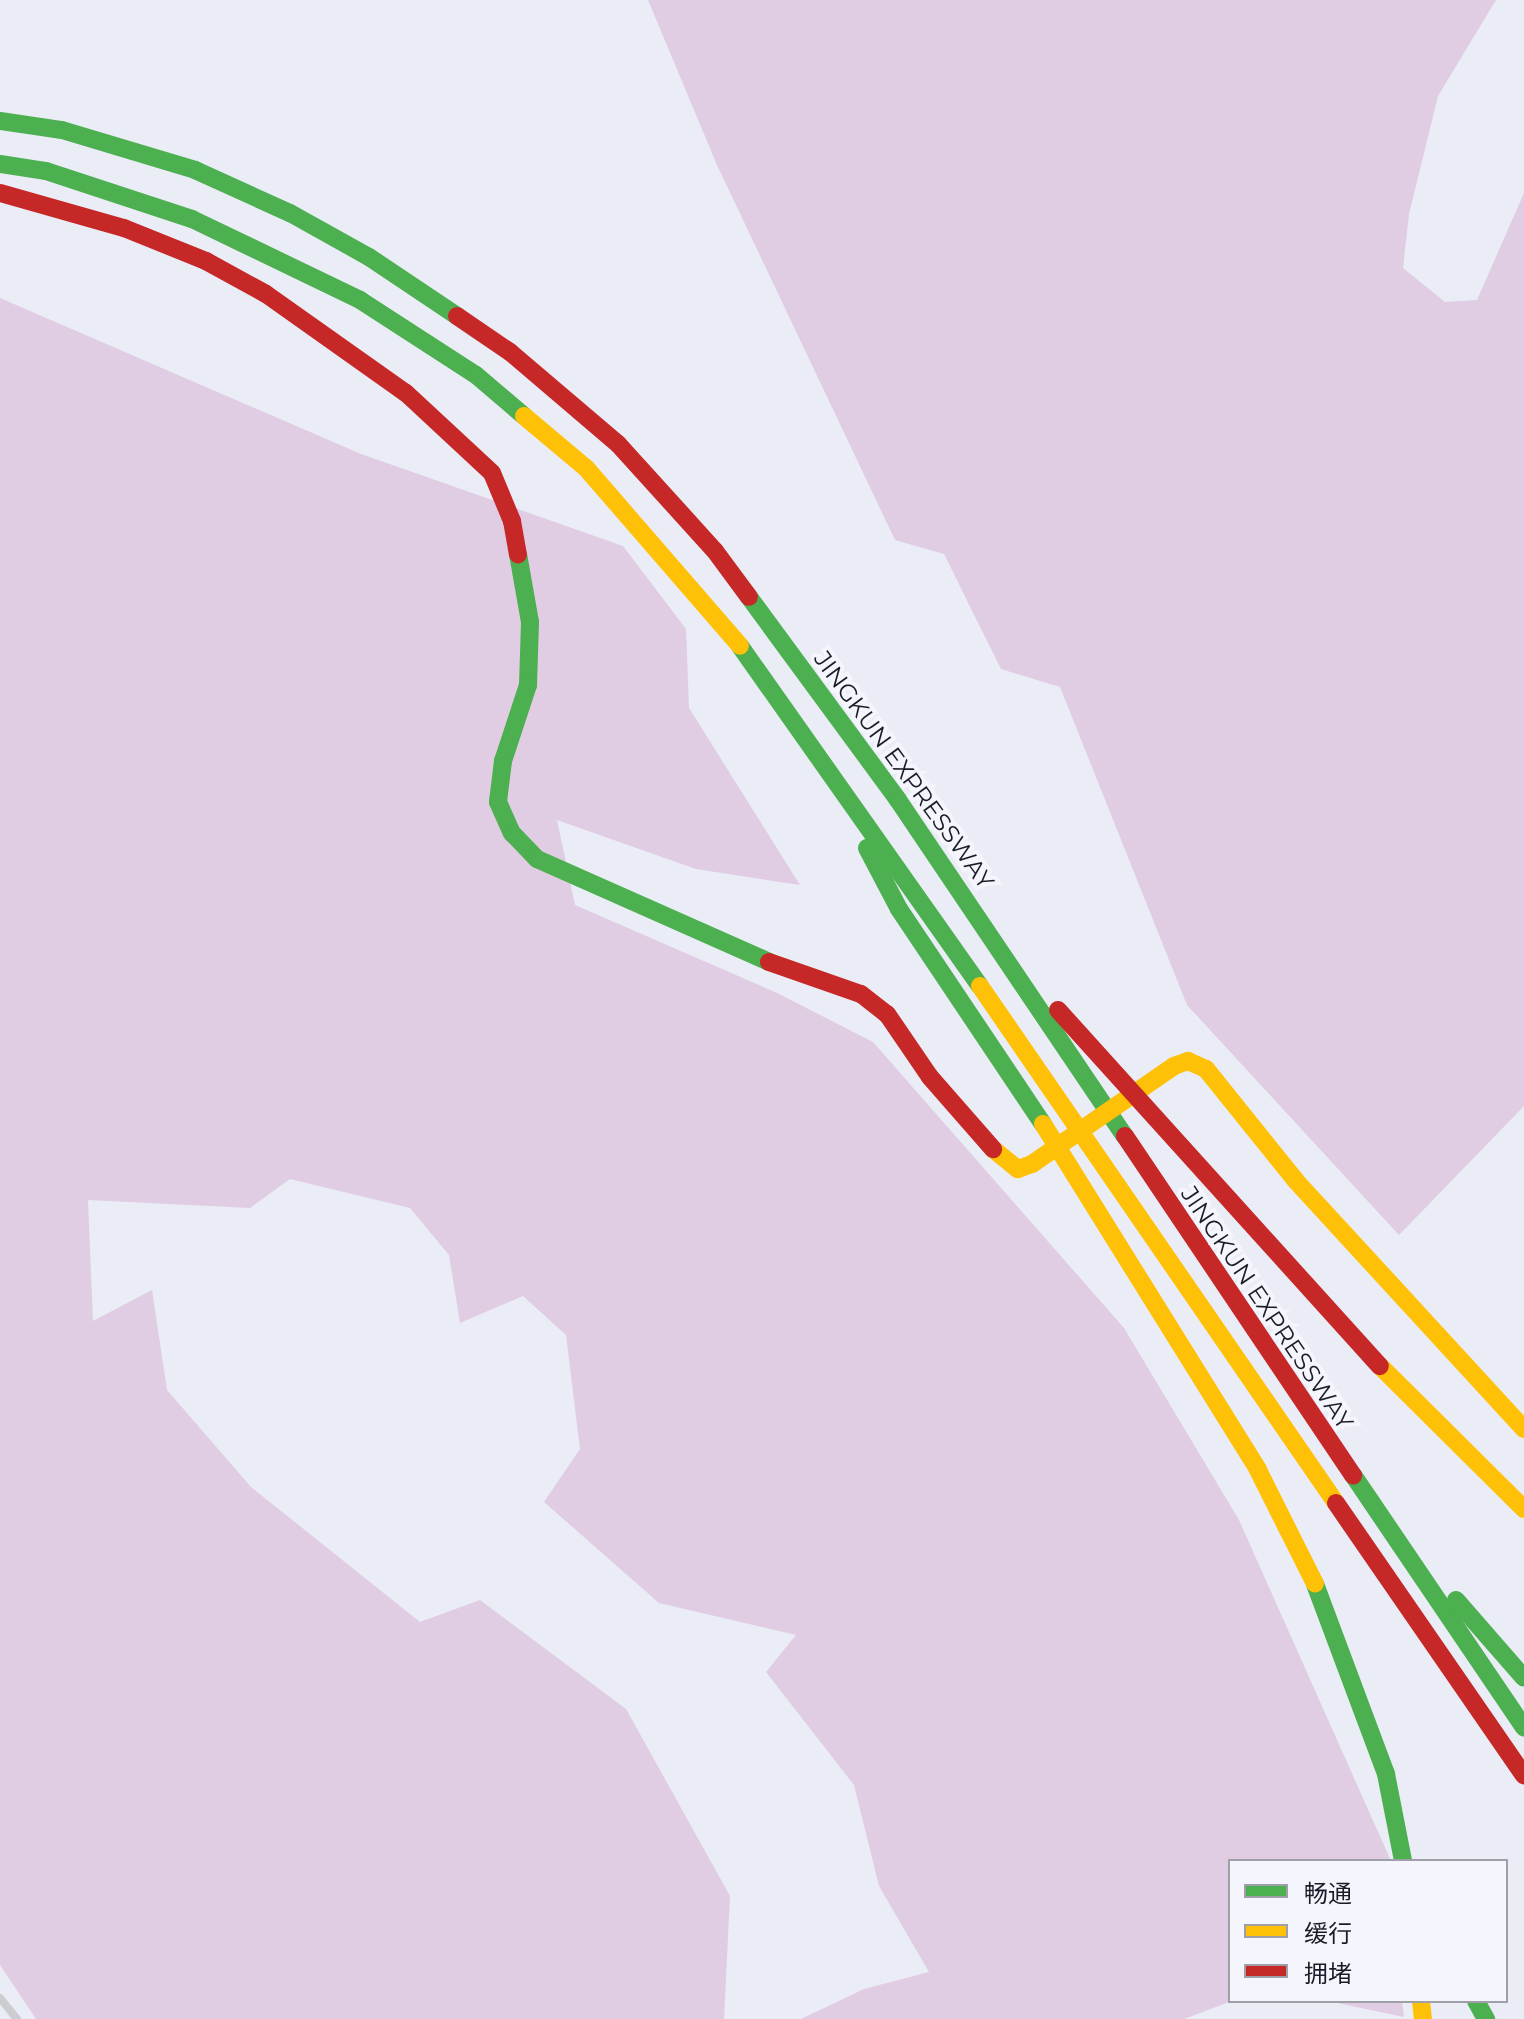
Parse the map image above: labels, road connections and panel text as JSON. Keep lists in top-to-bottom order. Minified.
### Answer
{"streets":{"main road":["JINGKUN EXPRESSWAY"]},"legend":["畅通","缓行","拥堵"]}
